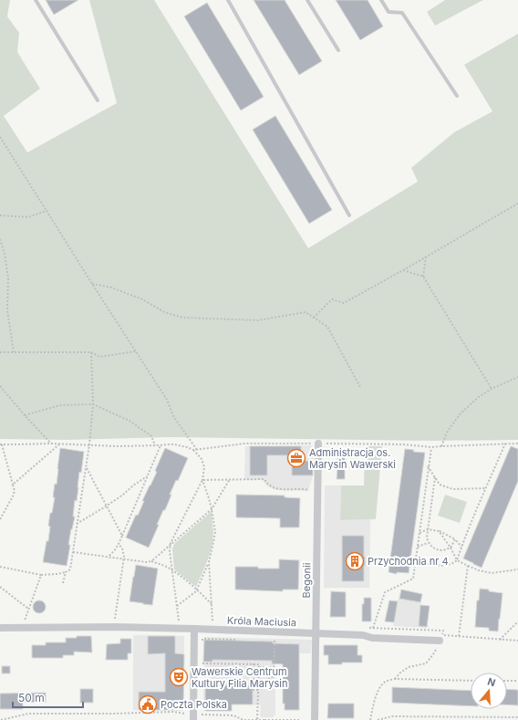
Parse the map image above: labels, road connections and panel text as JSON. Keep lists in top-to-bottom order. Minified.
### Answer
{"streets":{"street":["Begonii","Króla Maciusia"]},"crossings":[["Begonii","Króla Maciusia"]],"places":{"office":["Administracja os. Marysin Wawerski"],"building":["Przychodnia nr 4"],"theatre":["Wawerskie Centrum Kultury Filia Marysin"],"public building":["Poczta Polska"]},"scale_bar":"50 m","north":"top"}
